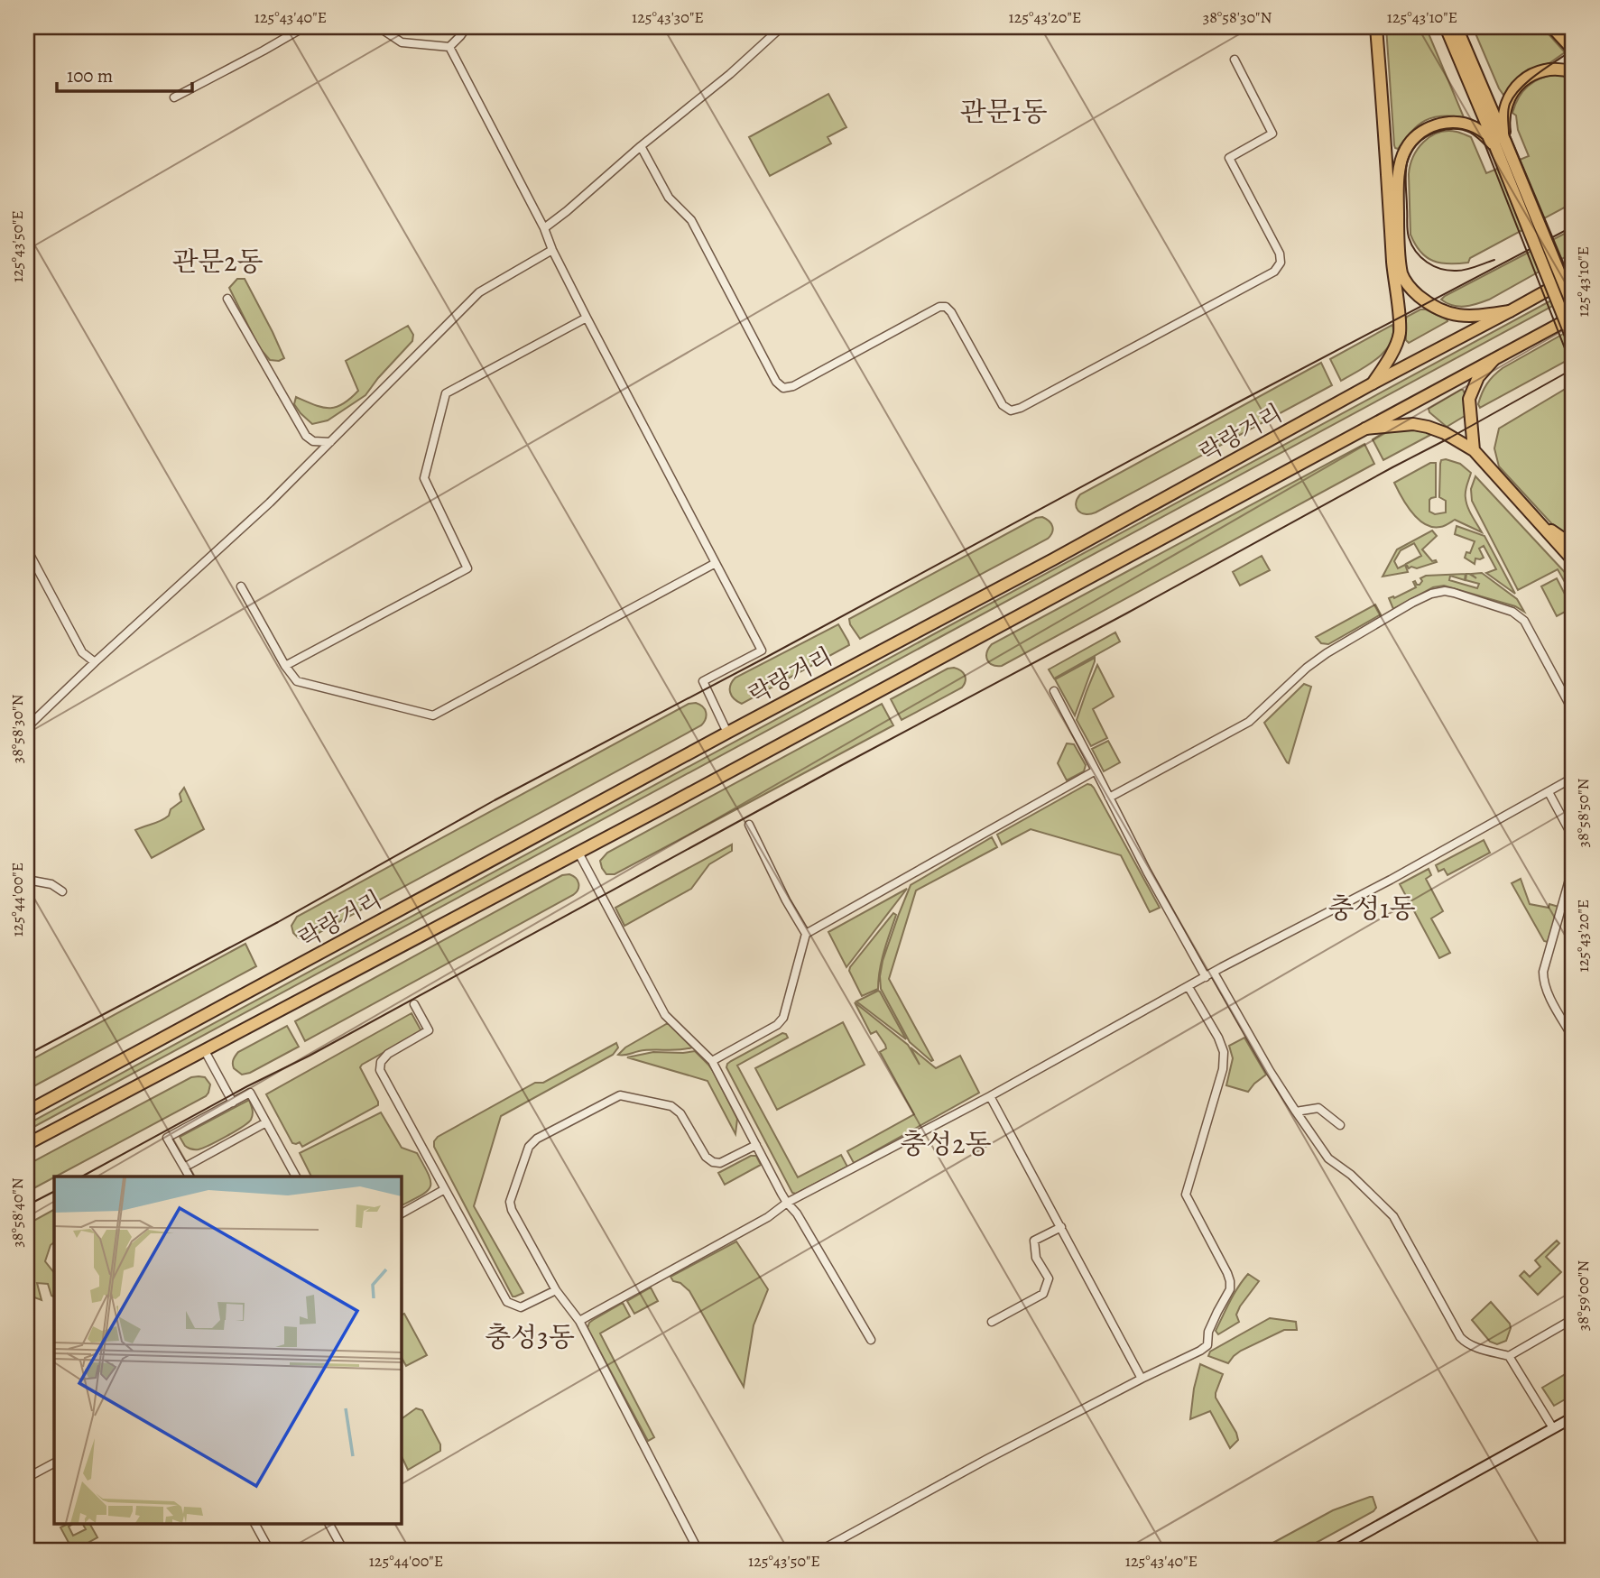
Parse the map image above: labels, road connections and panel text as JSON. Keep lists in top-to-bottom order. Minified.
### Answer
{"streets":{"main road":["락랑거리"]},"districts":["관문1동","관문2동","충성1동","충성2동","충성3동"],"scale_bar":"100 m","coordinates":["125°43'40\"E","125°43'30\"E","125°43'20\"E","38°58'30\"N","125°43'10\"E","125°43'50\"E","38°58'50\"N","125°44'00\"E","38°58'40\"N","38°59'00\"N"]}
